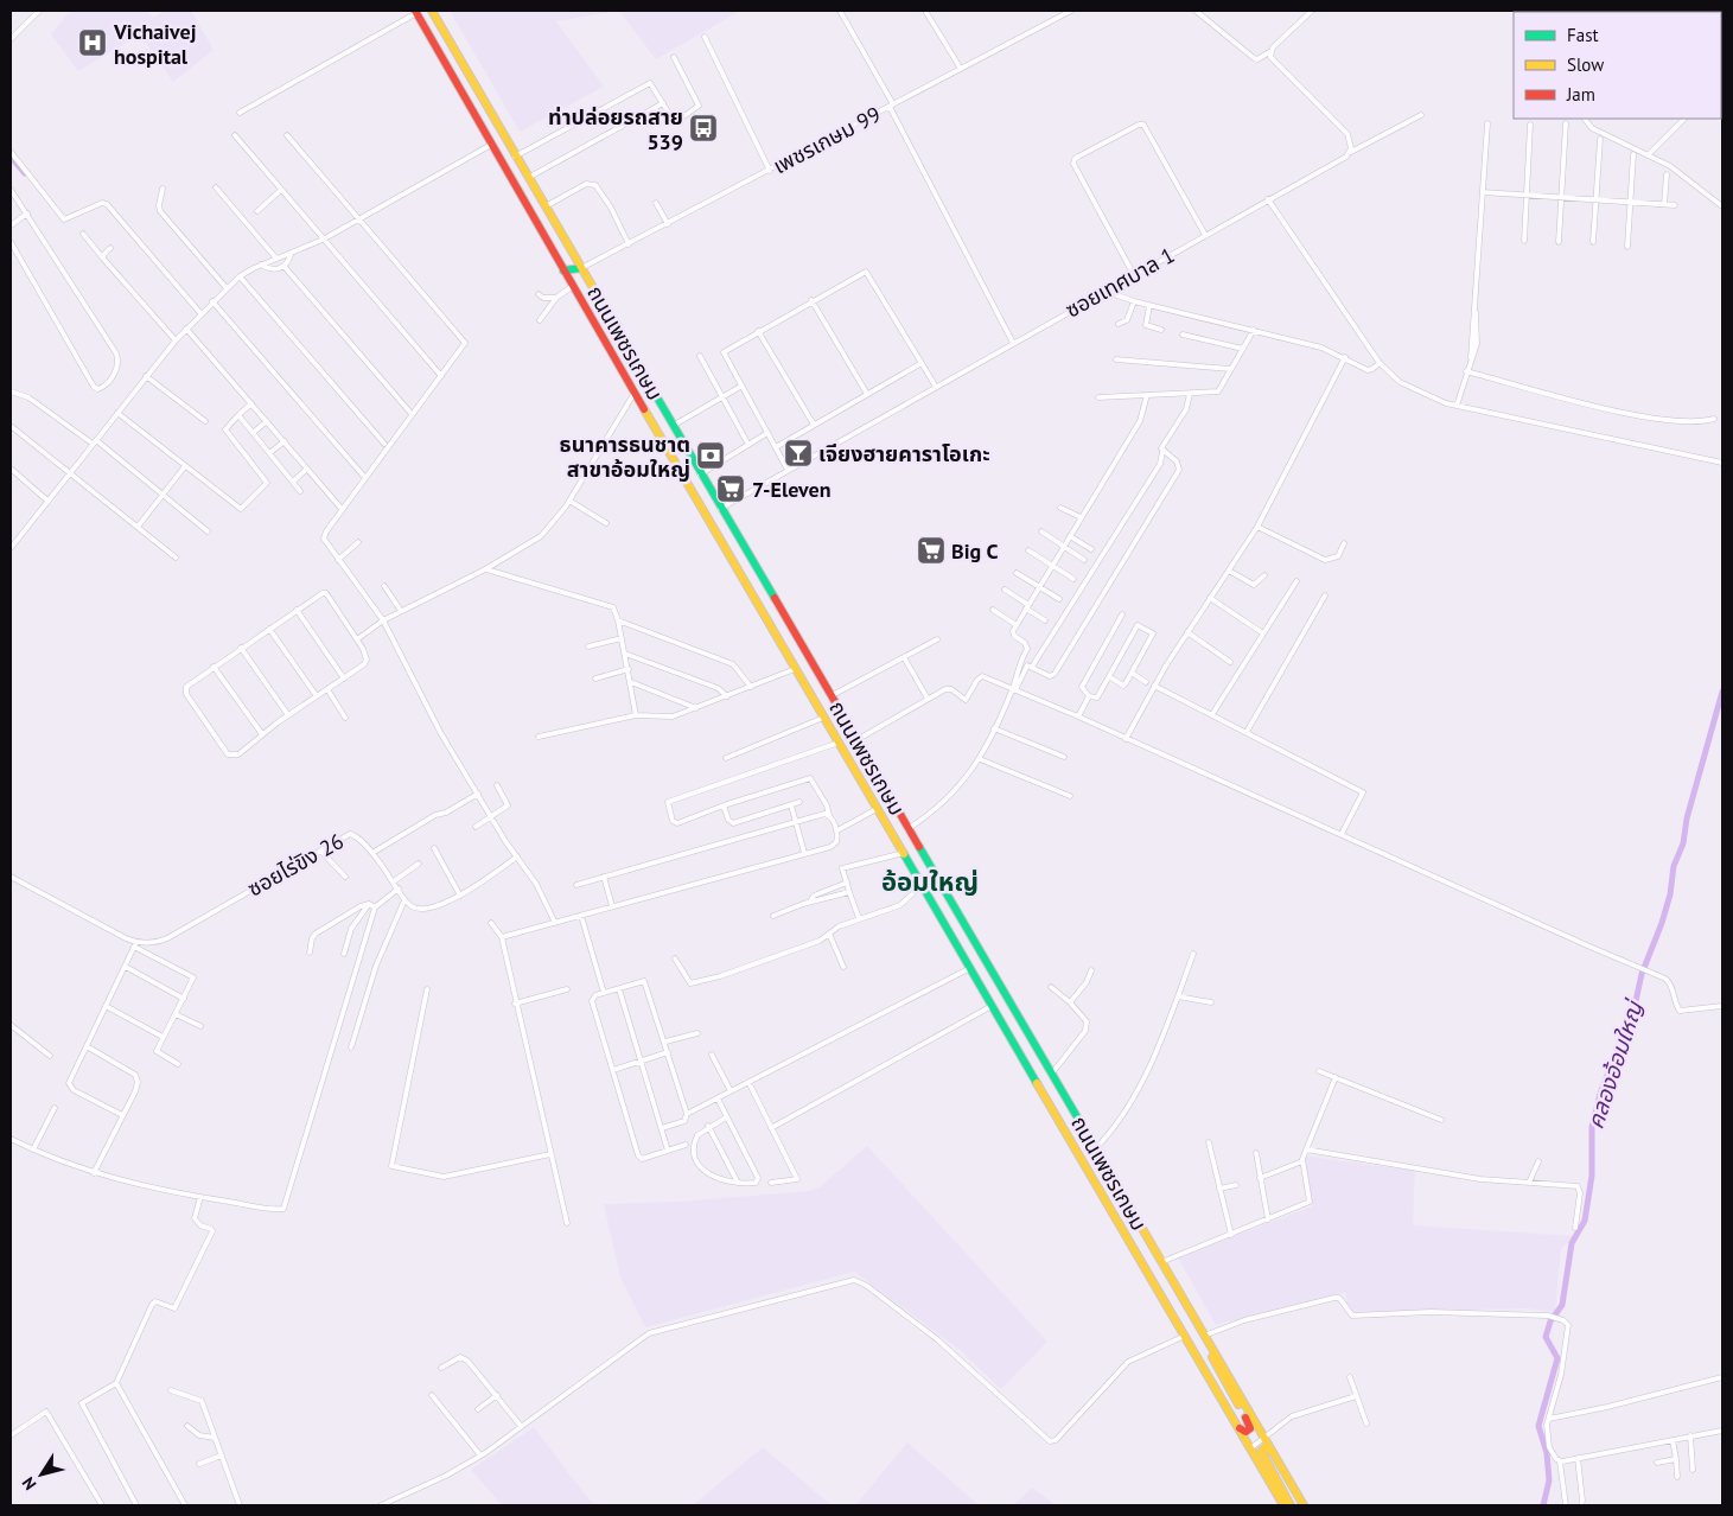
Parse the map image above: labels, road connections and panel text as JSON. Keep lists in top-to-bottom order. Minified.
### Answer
{"streets":{"main road":["ถนนเพชรเกษม"],"street":["เพชรเกษม 99","ซอยเทศบาล 1","ซอยไร่ขิง 26"]},"crossings":[["เพชรเกษม 99","ถนนเพชรเกษม"],["ซอยเทศบาล 1","ถนนเพชรเกษม"]],"districts":["อ้อมใหญ่"],"water":["คลองอ้อมใหญ่"],"places":{"hospital":["Vichaivej hospital"],"bus stop":["ท่าปล่อยรถสาย 539"],"bar":["เจียงฮายคาราโอเกะ"],"bank":["ธนาคารธนชาต สาขาอ้อมใหญ่"],"supermarket":["7-Eleven","Big C"]},"legend":["Fast","Slow","Jam"],"north":"bottom left"}
